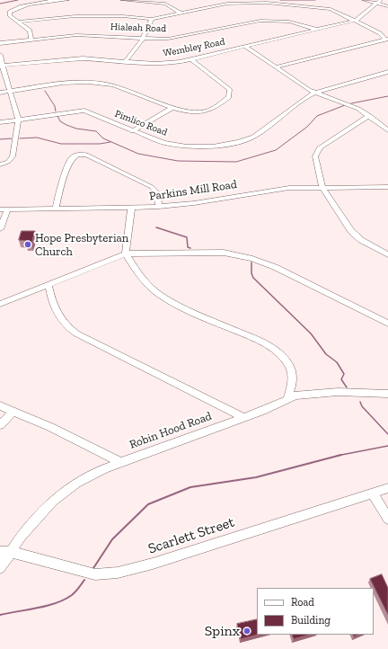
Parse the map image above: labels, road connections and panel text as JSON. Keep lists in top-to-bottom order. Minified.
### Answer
{"streets":{"street":["Hialeah Road","Wembley Road","Pimlico Road","Parkins Mill Road","Robin Hood Road","Scarlett Street"]},"crossings":[["Hialeah Road","Wembley Road"],["Robin Hood Road","Scarlett Street"]],"places":["Hope Presbyterian Church","Spinx"],"legend":["Road","Building"]}
